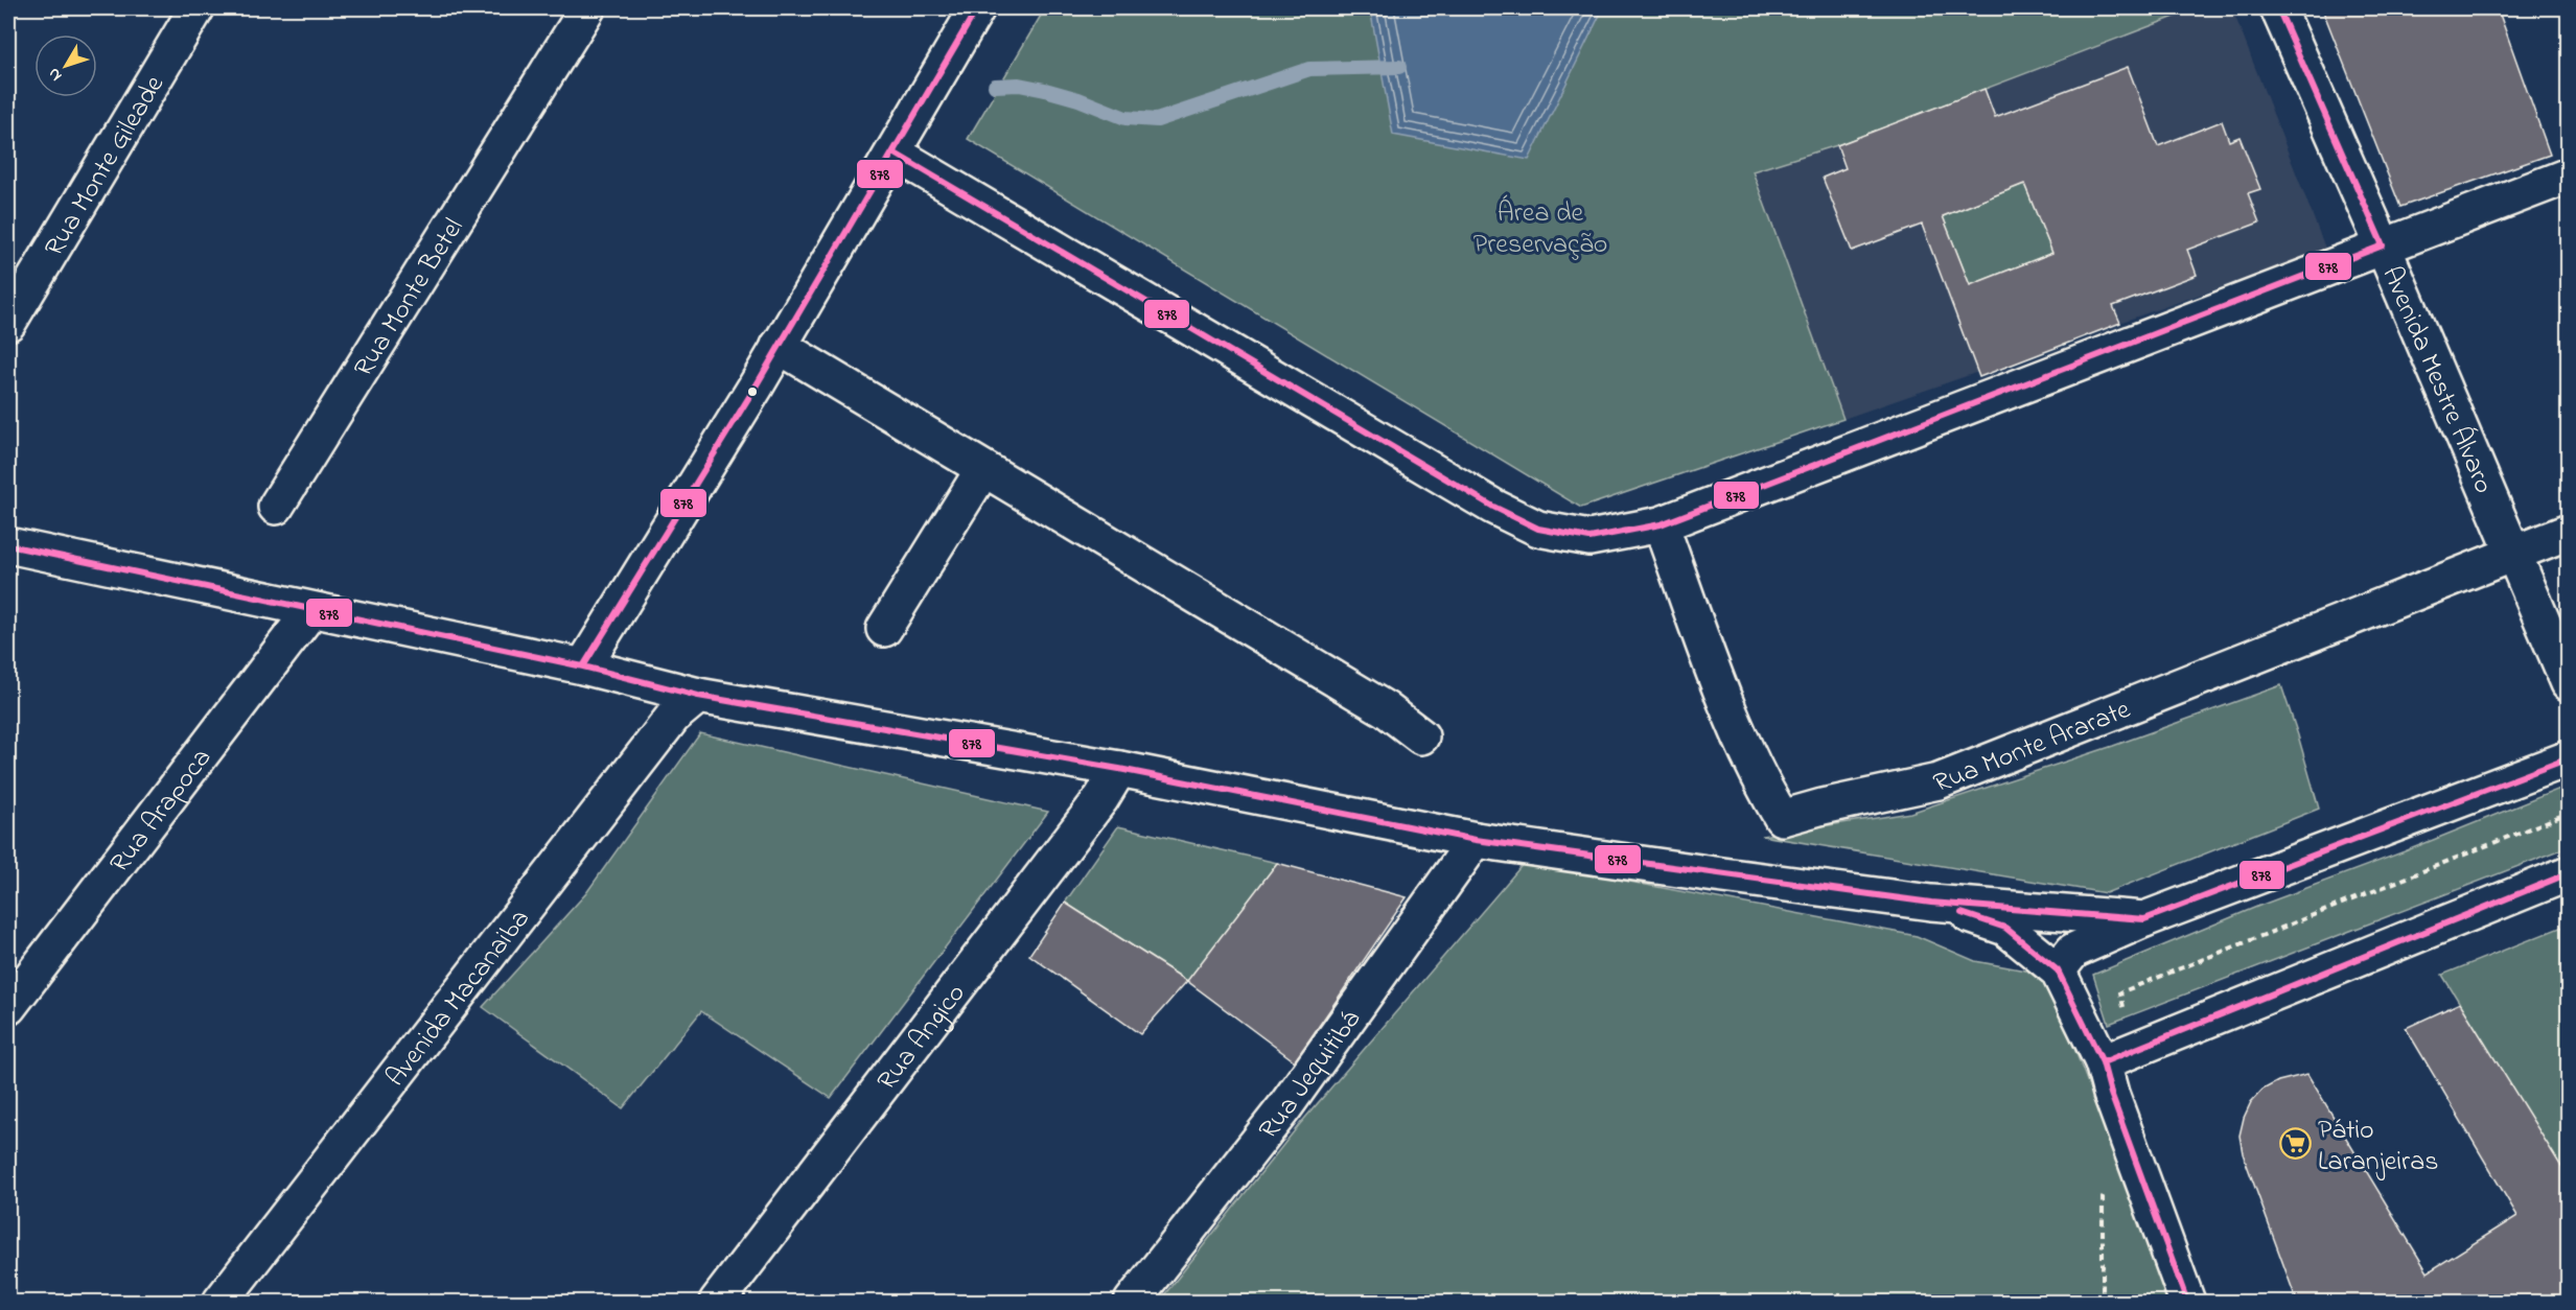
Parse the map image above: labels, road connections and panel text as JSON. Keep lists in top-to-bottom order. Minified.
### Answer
{"streets":{"street":["Rua Monte Gileade","Rua Monte Betel","Avenida Mestre Álvaro","Rua Monte Ararate","Rua Arapoca","Avenida Macanaiba","Rua Angico","Rua Jequitibá"]},"crossings":[["Avenida Mestre Álvaro","Rua Monte Ararate"]],"parks":["Área de Preservação"],"places":{"supermarket":["Pátio Laranjeiras"]},"lines":["transit line 878"],"north":"bottom left"}
